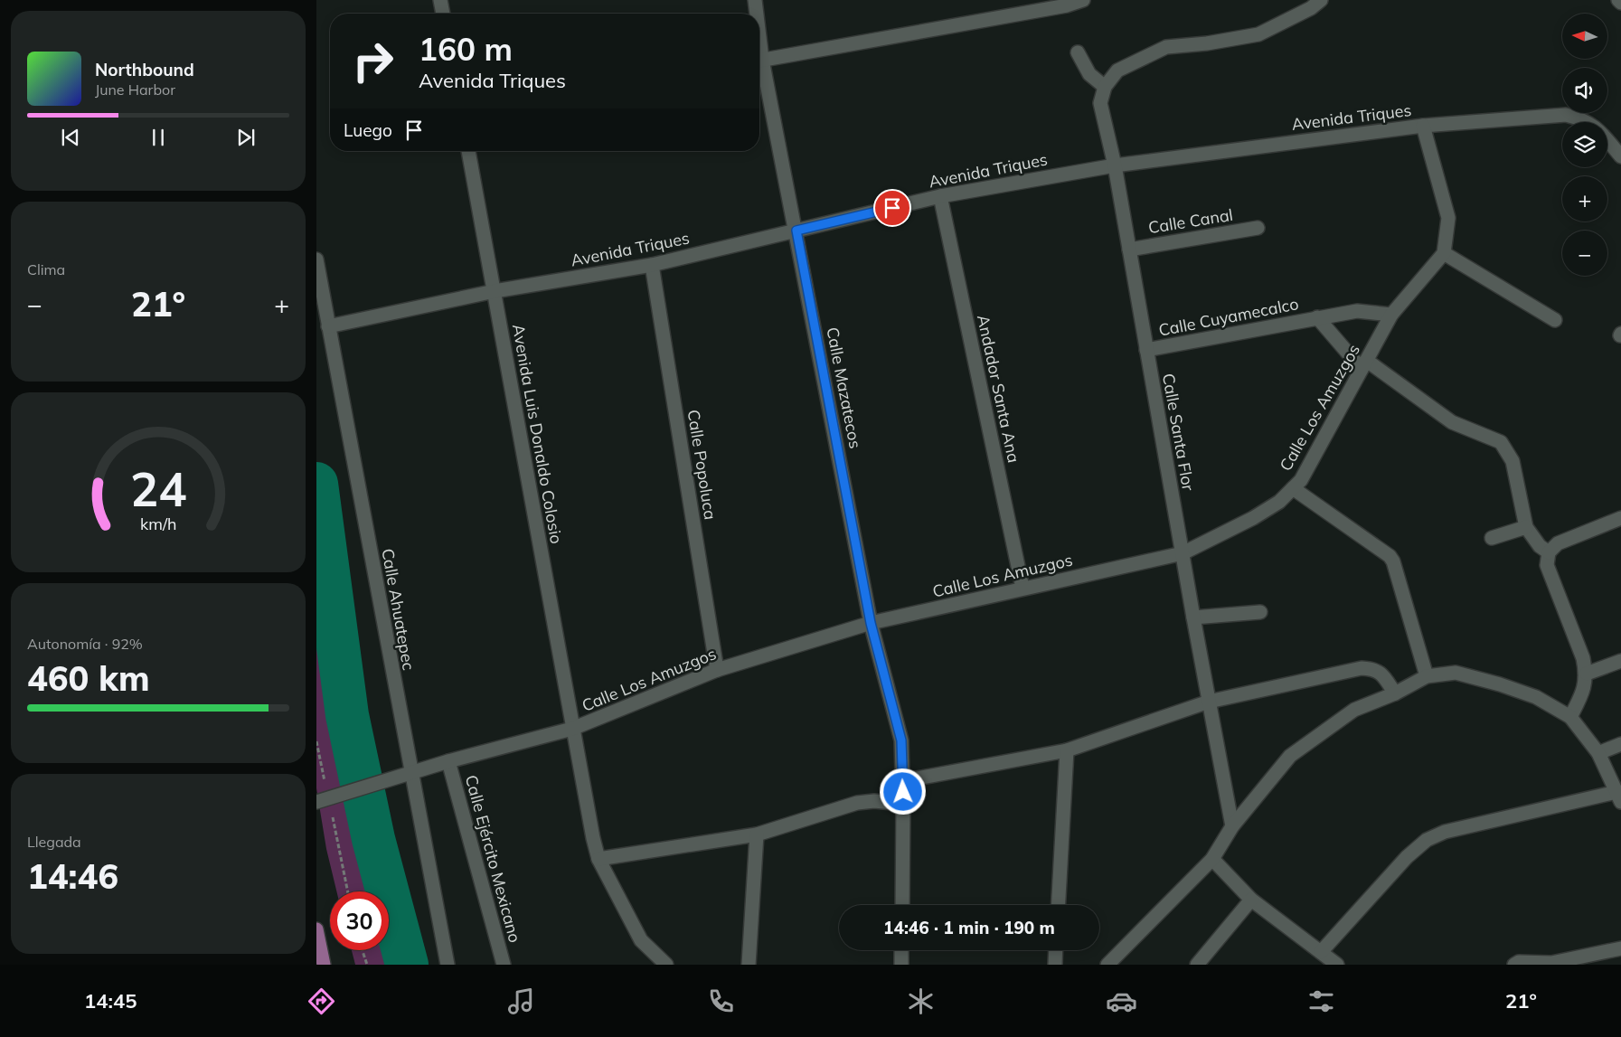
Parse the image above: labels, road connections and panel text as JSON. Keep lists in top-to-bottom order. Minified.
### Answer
{"streets":{"street":["Avenida Triques","Calle Canal","Calle Cuyamecalco","Calle Mazatecos","Andador Santa Ana","Calle Los Amuzgos","Calle Santa Flor","Avenida Luis Donaldo Colosio","Calle Popoluca","Calle Ahuatepec","Calle Ejército Mexicano"]},"crossings":[["Avenida Triques","Calle Mazatecos"],["Avenida Triques","Andador Santa Ana"],["Avenida Triques","Calle Santa Flor"],["Avenida Triques","Avenida Luis Donaldo Colosio"],["Avenida Triques","Calle Popoluca"],["Avenida Triques","Calle Ahuatepec"],["Calle Canal","Calle Santa Flor"],["Calle Cuyamecalco","Calle Los Amuzgos"],["Calle Cuyamecalco","Calle Santa Flor"],["Calle Mazatecos","Calle Los Amuzgos"],["Andador Santa Ana","Calle Los Amuzgos"],["Calle Los Amuzgos","Calle Santa Flor"],["Calle Los Amuzgos","Avenida Luis Donaldo Colosio"],["Calle Los Amuzgos","Calle Popoluca"],["Calle Los Amuzgos","Calle Ahuatepec"],["Calle Los Amuzgos","Calle Ejército Mexicano"]],"north":"left","page":{"map_buttons":["+","−"],"turn":["160 m","Avenida Triques"],"song":["Northbound","June Harbor"],"then":"Luego","tile":["Clima",["Autonomía · 92%","460 km"],["Llegada","14:46"]],"heat":["−","21°","+"],"limit":"30","trip":"14:46 · 1 min · 190 m","tabs":["14:45","21°"],"gauge":["24","km/h"]}}
